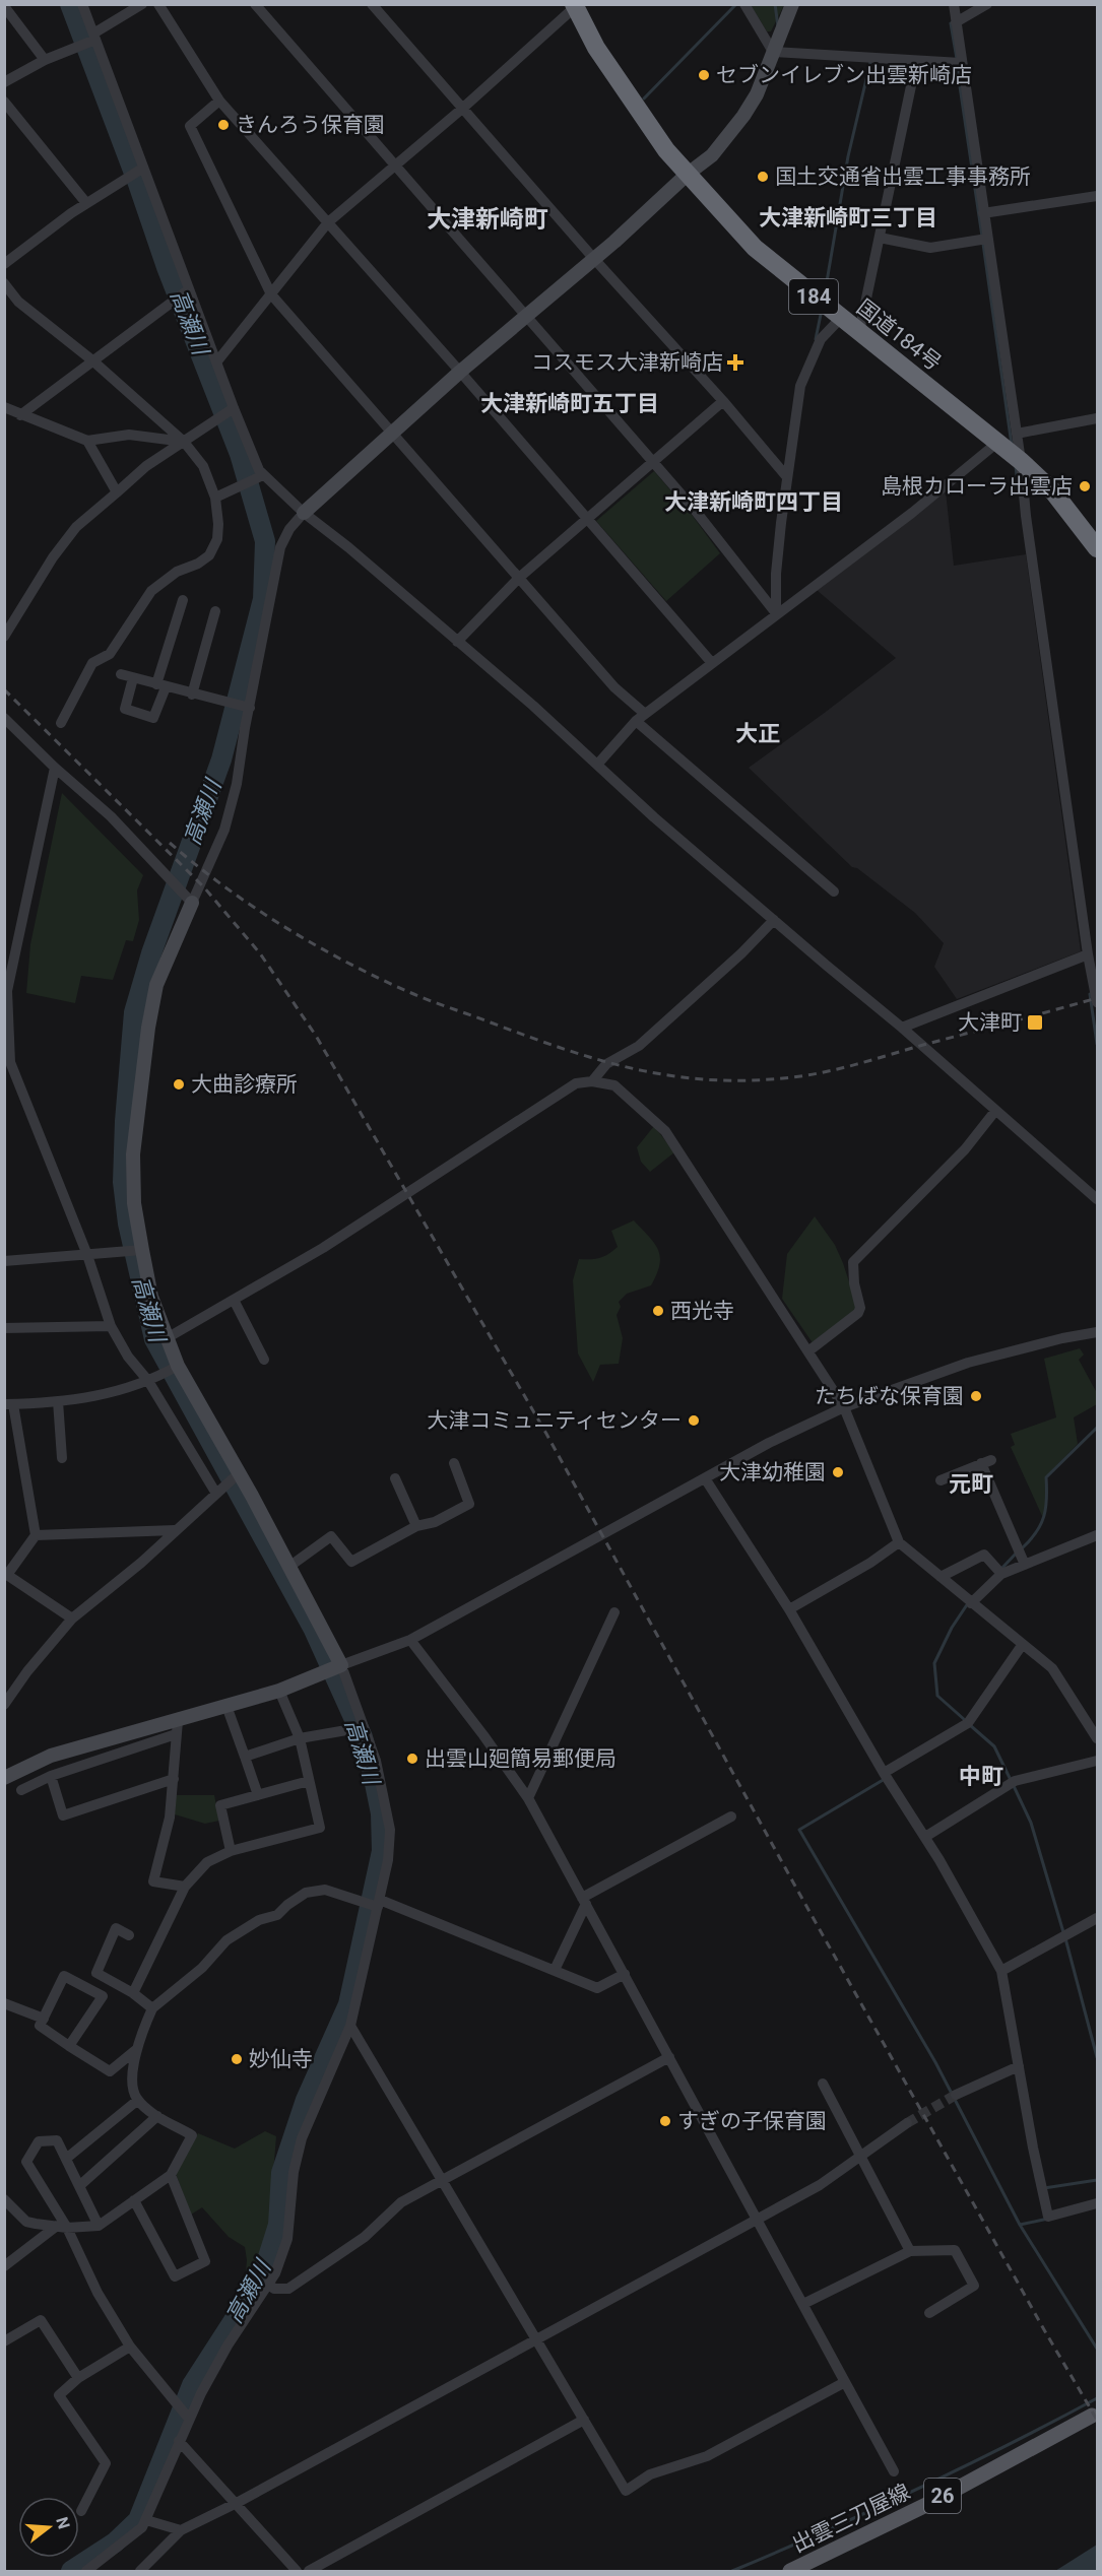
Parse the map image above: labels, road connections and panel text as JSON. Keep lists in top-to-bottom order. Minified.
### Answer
{"streets":{"highway":["184","国道184号"],"main road":["26","出雲三刀屋線"]},"districts":["大津新崎町三丁目","大津新崎町","大津新崎町五丁目","大津新崎町四丁目","大正","元町","中町"],"water":["高瀬川"],"places":{"other":["セブンイレブン出雲新崎店","きんろう保育園","国土交通省出雲工事事務所","島根カローラ出雲店","大曲診療所","西光寺","たちばな保育園","大津コミュニティセンター","大津幼稚園","出雲山廻簡易郵便局","妙仙寺","すぎの子保育園"],"health":["コスモス大津新崎店"],"transit":["大津町"]},"north":"right"}
